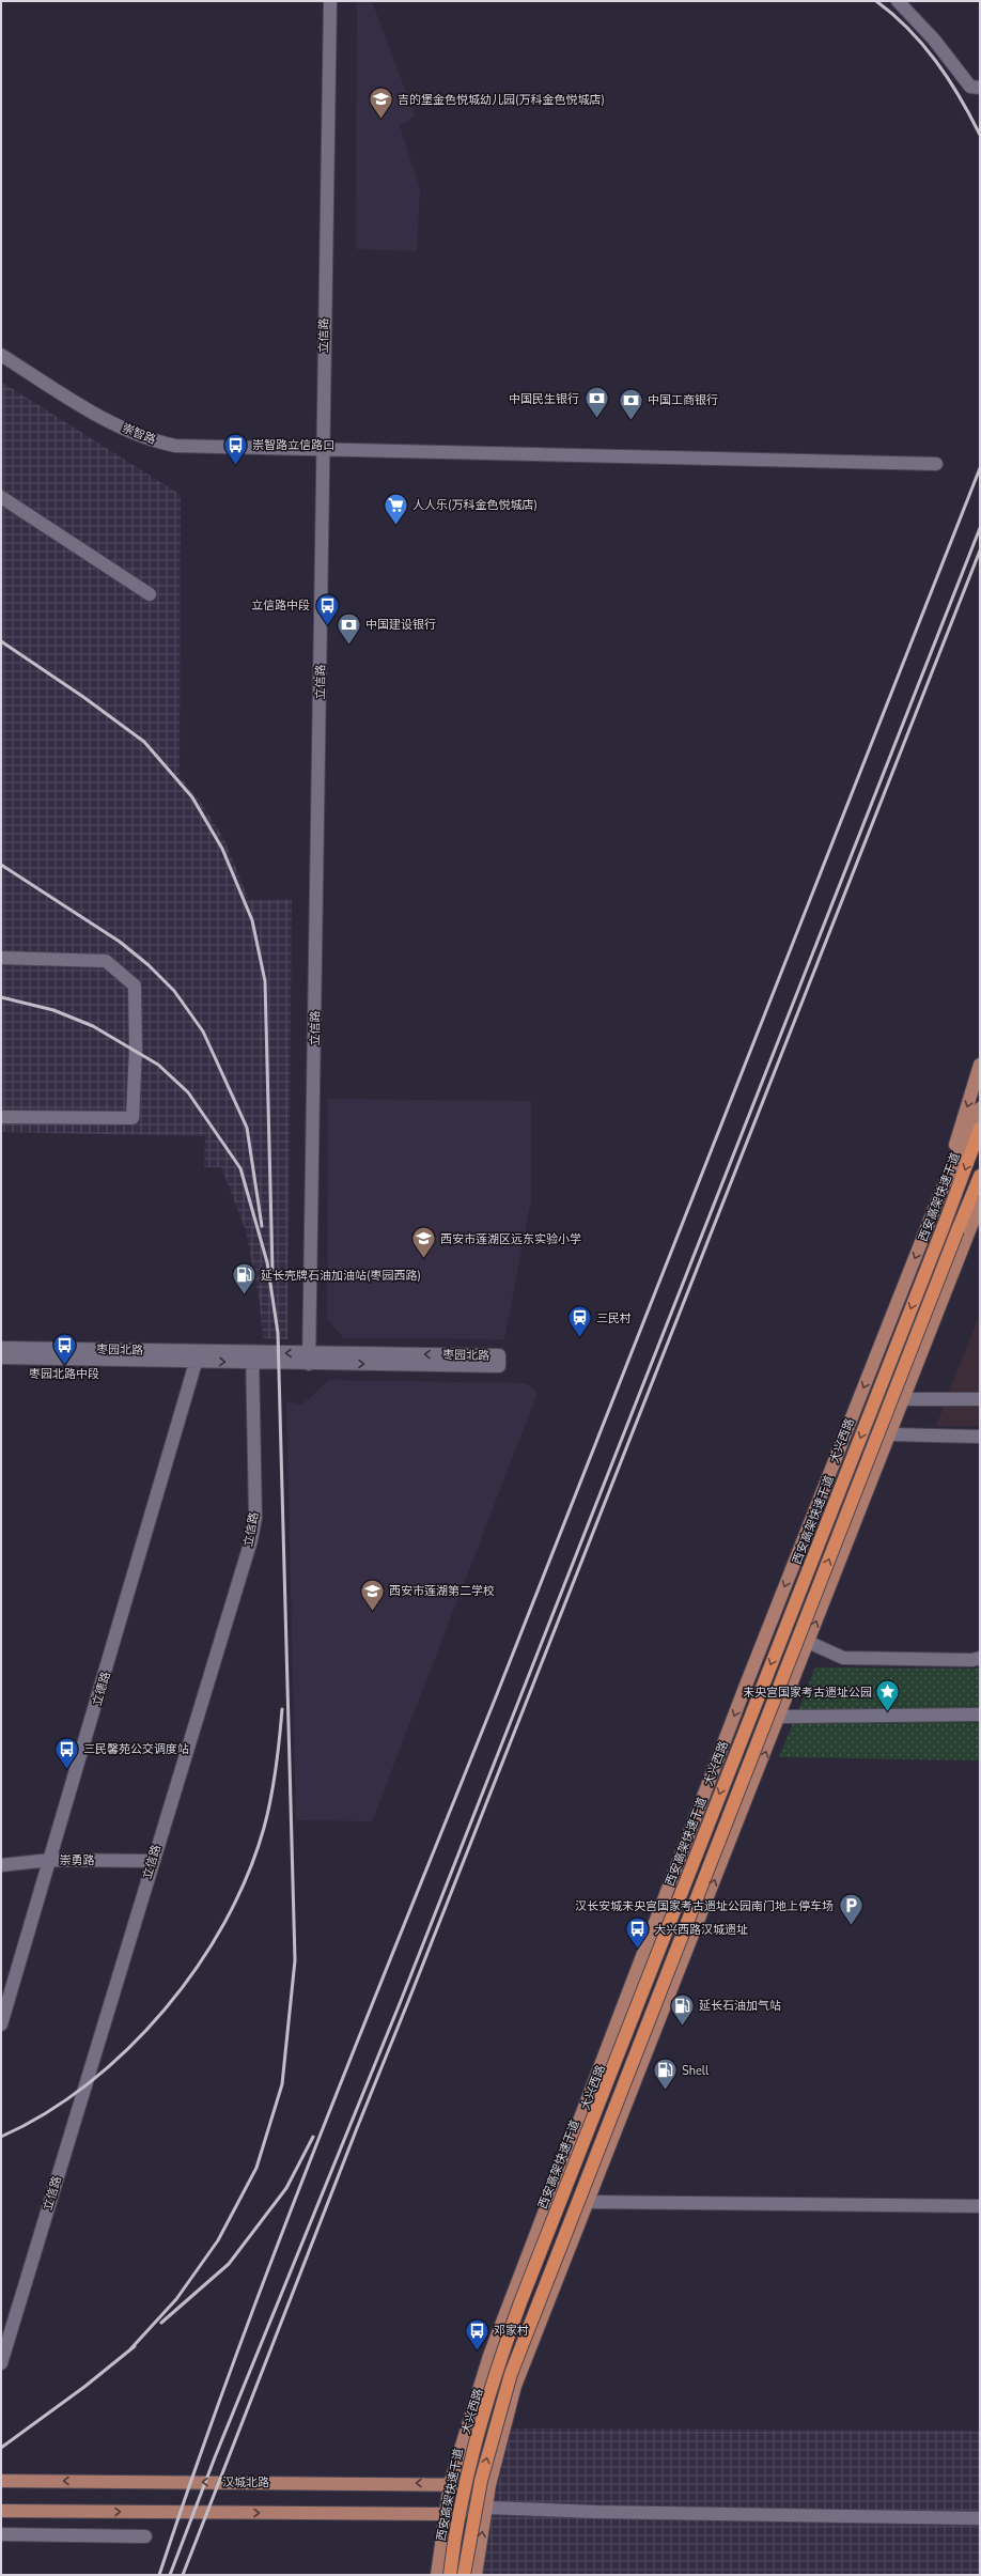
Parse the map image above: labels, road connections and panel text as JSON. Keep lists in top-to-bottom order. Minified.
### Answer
{"streets":{"highway":["西安高架快速干道"],"main road":["大兴西路","汉城北路"],"street":["立信路","崇智路","枣园北路","立德路","崇勇路"]},"crossings":[["立信路","崇智路"],["立信路","枣园北路"],["立信路","崇勇路"],["枣园北路","立德路"],["大兴西路","汉城北路"],["立德路","崇勇路"]],"places":{"school or university":["吉的堡金色悦城幼儿园(万科金色悦城店)","西安市莲湖区远东实验小学","西安市莲湖第二学校"],"bank":["中国民生银行","中国工商银行","中国建设银行"],"bus stop":["崇智路立信路口","立信路中段","枣园北路中段","三民馨苑公交调度站","大兴西路汉城遗址","邓家村"],"supermarket":["人人乐(万科金色悦城店)"],"fuel station":["延长壳牌石油加油站(枣园西路)","延长石油加气站","Shell"],"station":["三民村"],"place":["未央宫国家考古遗址公园"],"parking":["汉长安城未央宫国家考古遗址公园南门地上停车场"]}}
